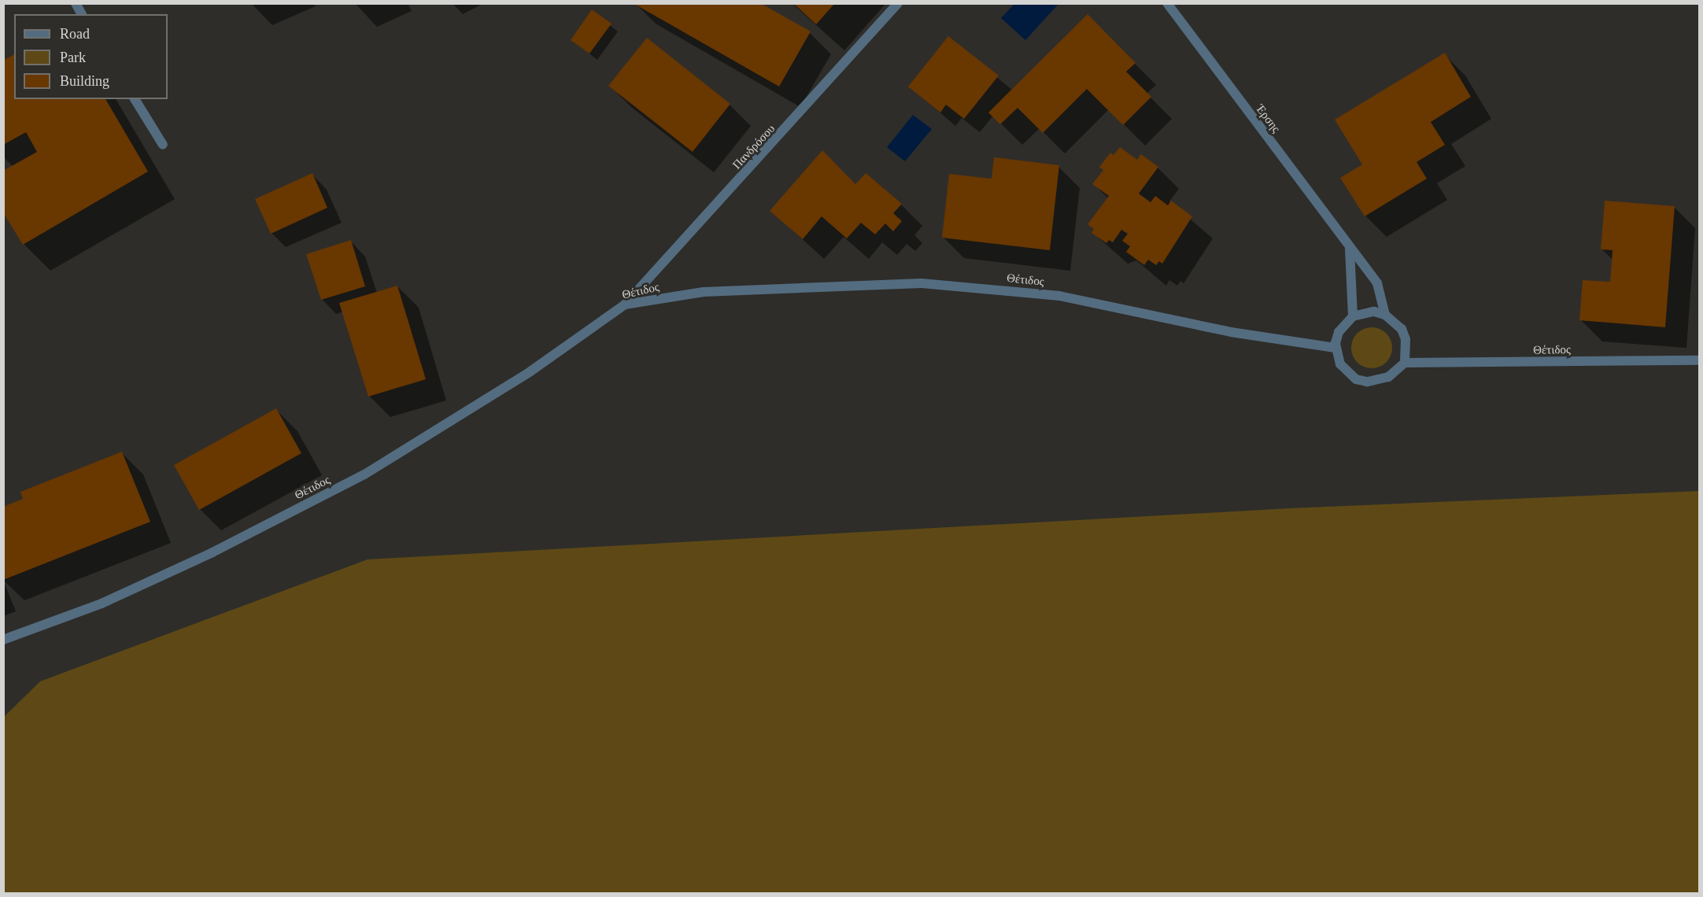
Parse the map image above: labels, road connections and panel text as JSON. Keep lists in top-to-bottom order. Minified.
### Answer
{"streets":{"street":["Έρσης","Πανδρόσου","Θέτιδος"]},"crossings":[["Έρσης","Θέτιδος"],["Πανδρόσου","Θέτιδος"]],"legend":["Road","Park","Building"]}
